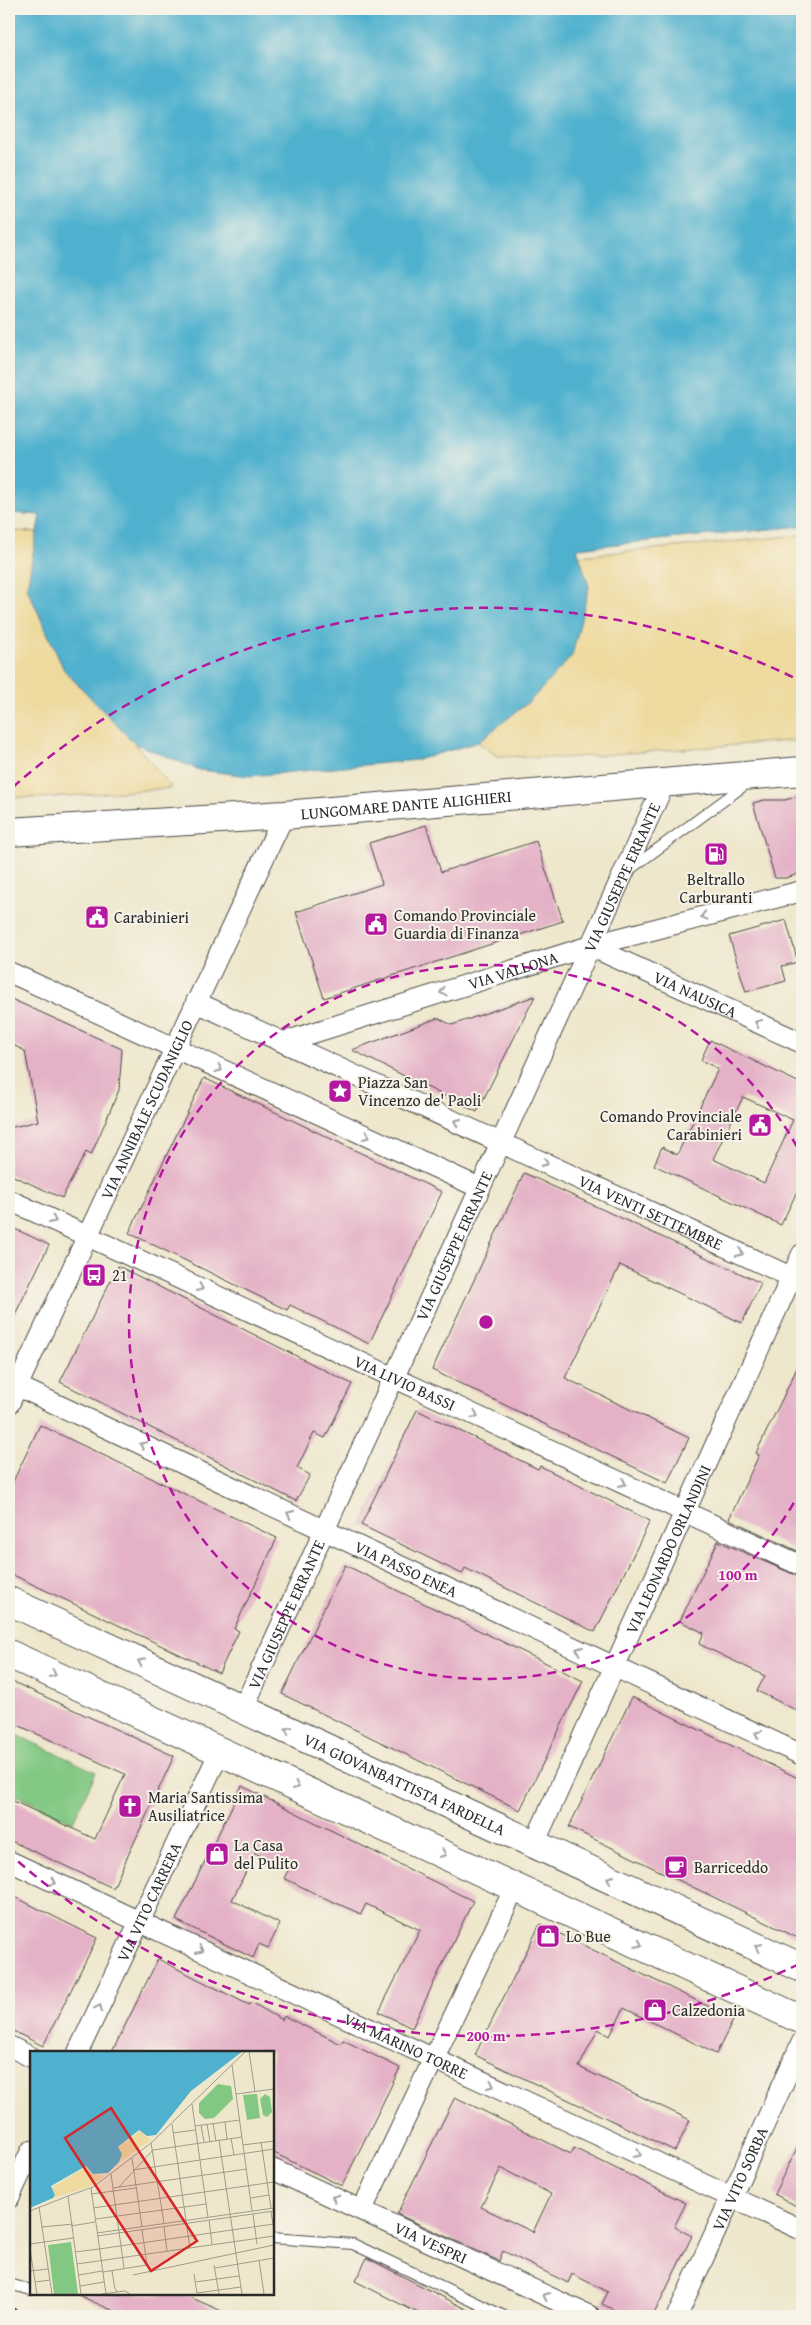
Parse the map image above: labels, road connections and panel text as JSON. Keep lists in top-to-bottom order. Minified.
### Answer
{"streets":{"main road":["LUNGOMARE DANTE ALIGHIERI","VIA GIOVANBATTISTA FARDELLA"],"street":["VIA GIUSEPPE ERRANTE","VIA VALLONA","VIA NAUSICA","VIA ANNIBALE SCUDANIGLIO","VIA VENTI SETTEMBRE","VIA LIVIO BASSI","VIA LEONARDO ORLANDINI","VIA PASSO ENEA","VIA VITO CARRERA","VIA MARINO TORRE","VIA VITO SORBA","VIA VESPRI"]},"crossings":[["LUNGOMARE DANTE ALIGHIERI","VIA GIUSEPPE ERRANTE"],["LUNGOMARE DANTE ALIGHIERI","VIA ANNIBALE SCUDANIGLIO"],["VIA GIUSEPPE ERRANTE","VIA VALLONA"],["VIA GIUSEPPE ERRANTE","VIA NAUSICA"],["VIA GIUSEPPE ERRANTE","VIA VENTI SETTEMBRE"],["VIA GIUSEPPE ERRANTE","VIA LIVIO BASSI"],["VIA GIUSEPPE ERRANTE","VIA PASSO ENEA"],["VIA GIUSEPPE ERRANTE","VIA GIOVANBATTISTA FARDELLA"],["VIA VALLONA","VIA NAUSICA"],["VIA VALLONA","VIA VENTI SETTEMBRE"],["VIA ANNIBALE SCUDANIGLIO","VIA VENTI SETTEMBRE"],["VIA ANNIBALE SCUDANIGLIO","VIA LIVIO BASSI"],["VIA ANNIBALE SCUDANIGLIO","VIA PASSO ENEA"],["VIA VENTI SETTEMBRE","VIA LEONARDO ORLANDINI"],["VIA LIVIO BASSI","VIA LEONARDO ORLANDINI"],["VIA LEONARDO ORLANDINI","VIA PASSO ENEA"],["VIA LEONARDO ORLANDINI","VIA GIOVANBATTISTA FARDELLA"],["VIA VITO CARRERA","VIA MARINO TORRE"],["VIA MARINO TORRE","VIA VITO SORBA"]],"one_way":["VIA VALLONA","VIA NAUSICA","VIA LIVIO BASSI","VIA PASSO ENEA","VIA VITO CARRERA","VIA MARINO TORRE","VIA VESPRI"],"places":{"fuel station":["Beltrallo Carburanti"],"public building":["Carabinieri","Comando Provinciale Guardia di Finanza","Comando Provinciale Carabinieri"],"place":["Piazza San Vincenzo de' Paoli"],"bus stop":["21"],"church":["Maria Santissima Ausiliatrice"],"shop":["La Casa del Pulito","Lo Bue","Calzedonia"],"cafe":["Barriceddo"]},"rings":["100 m","200 m"]}
